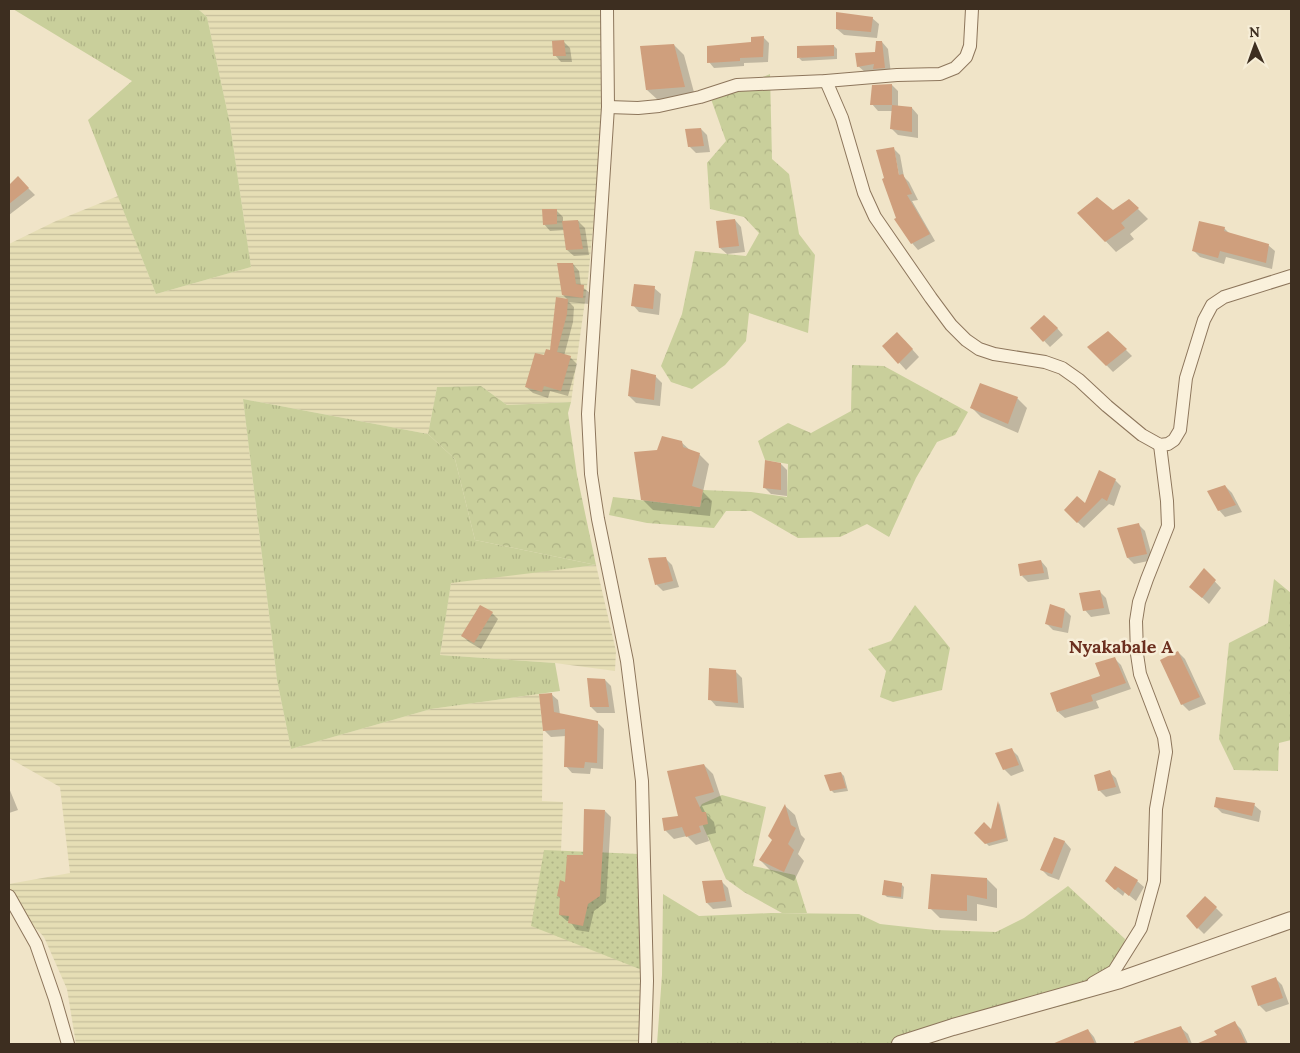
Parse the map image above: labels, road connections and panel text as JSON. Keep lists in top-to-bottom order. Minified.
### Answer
{"districts":["Nyakabale A"],"north":"top"}
